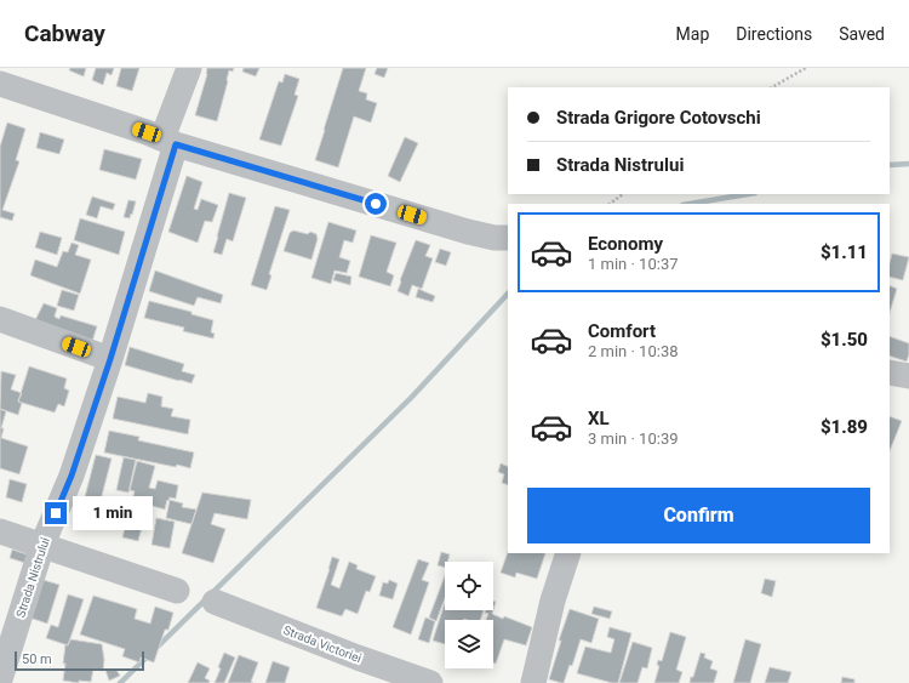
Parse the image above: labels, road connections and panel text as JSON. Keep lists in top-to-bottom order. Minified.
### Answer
{"streets":{"street":["Strada Nistrului","Strada Victoriei"]},"scale_bar":"50 m","page":{"header":"Cabway","nav":["Map","Directions","Saved"],"banner":["Strada Grigore Cotovschi","Strada Nistrului"],"list":[{"name":"Economy","note":"1 min · 10:37","value":"$1.11"},{"name":"Comfort","note":"2 min · 10:38","value":"$1.50"},{"name":"XL","note":"3 min · 10:39","value":"$1.89"}],"buttons":"Confirm","bubble":"1 min","scale":"50 m"}}
